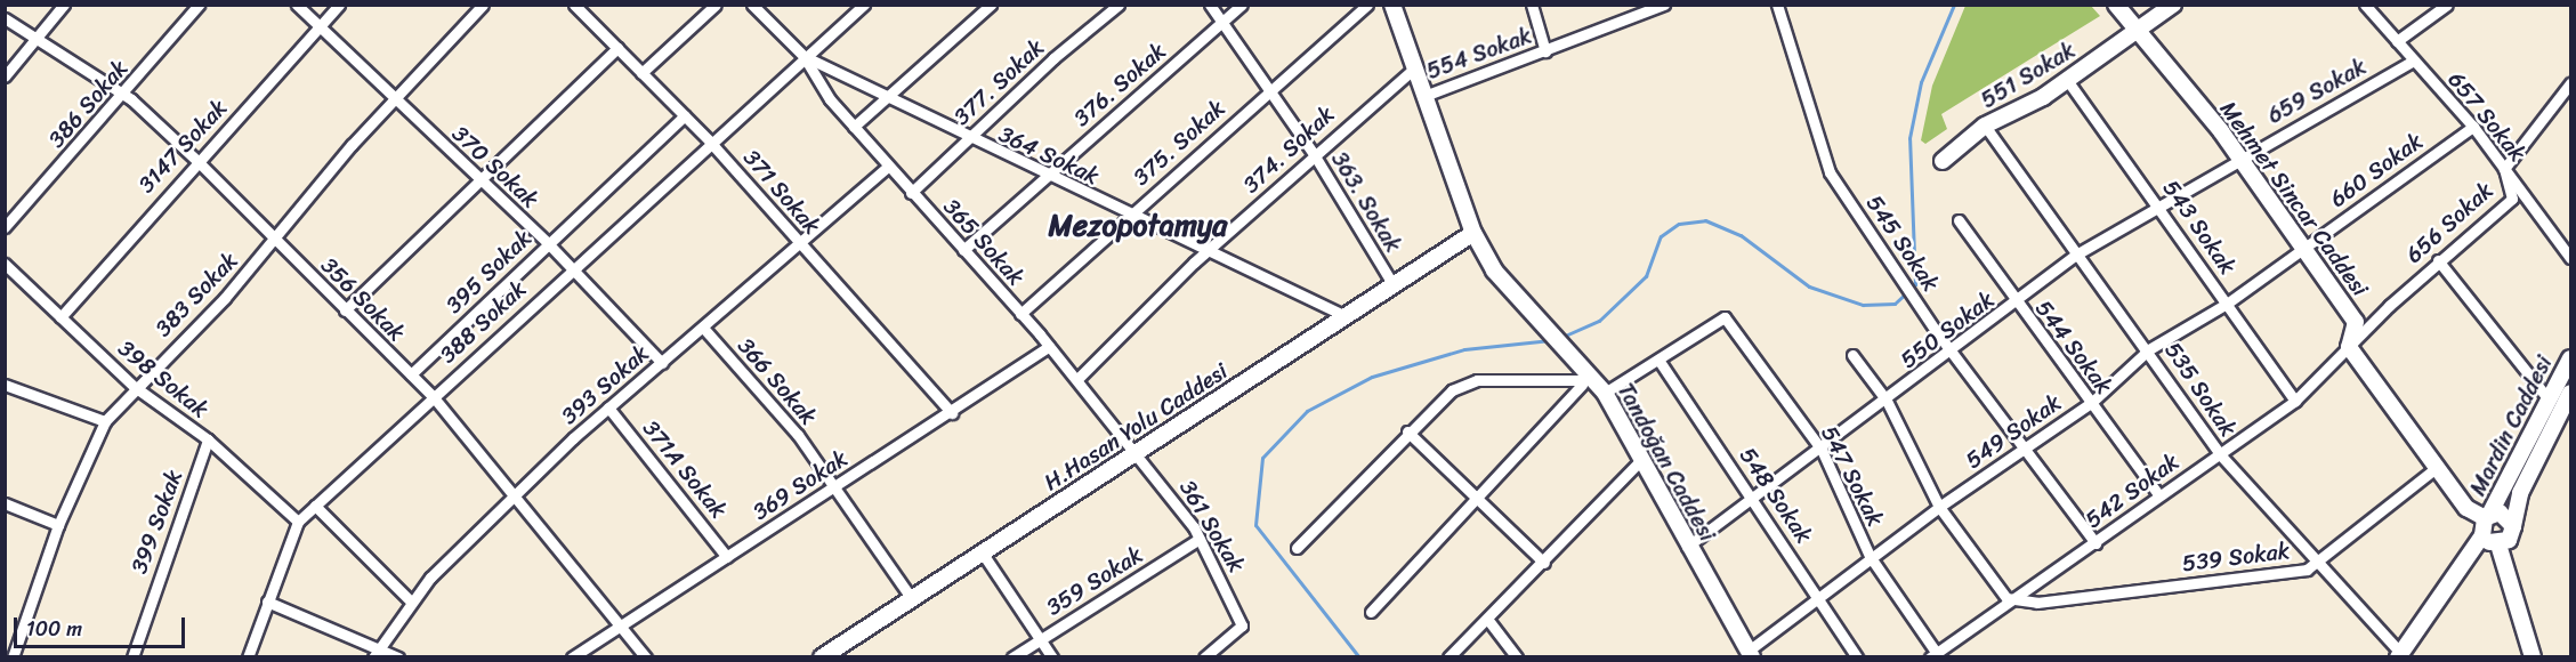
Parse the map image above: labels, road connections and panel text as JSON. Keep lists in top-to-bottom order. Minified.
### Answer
{"streets":{"street":["554 Sokak","551 Sokak","377. Sokak","376. Sokak","659 Sokak","386 Sokak","657 Sokak","375. Sokak","3147 Sokak","374. Sokak","364 Sokak","370 Sokak","660 Sokak","371 Sokak","Mehmet Sincar Caddesi","363. Sokak","656 Sokak","543 Sokak","365 Sokak","545 Sokak","395 Sokak","383 Sokak","356 Sokak","388 Sokak","550 Sokak","544 Sokak","398 Sokak","366 Sokak","393 Sokak","535 Sokak","Mardin Caddesi","H.Hasan Yolu Caddesi","549 Sokak","Tandoğan Caddesi","371A Sokak","547 Sokak","369 Sokak","542 Sokak","548 Sokak","399 Sokak","361 Sokak","539 Sokak","359 Sokak"]},"crossings":[["554 Sokak","Tandoğan Caddesi"],["551 Sokak","Mehmet Sincar Caddesi"],["551 Sokak","543 Sokak"],["551 Sokak","535 Sokak"],["377. Sokak","364 Sokak"],["377. Sokak","365 Sokak"],["376. Sokak","364 Sokak"],["376. Sokak","363. Sokak"],["376. Sokak","365 Sokak"],["659 Sokak","657 Sokak"],["659 Sokak","Mehmet Sincar Caddesi"],["659 Sokak","550 Sokak"],["386 Sokak","356 Sokak"],["657 Sokak","660 Sokak"],["657 Sokak","656 Sokak"],["375. Sokak","364 Sokak"],["375. Sokak","363. Sokak"],["375. Sokak","365 Sokak"],["3147 Sokak","370 Sokak"],["3147 Sokak","356 Sokak"],["3147 Sokak","398 Sokak"],["374. Sokak","364 Sokak"],["374. Sokak","363. Sokak"],["374. Sokak","365 Sokak"],["374. Sokak","Tandoğan Caddesi"],["364 Sokak","365 Sokak"],["364 Sokak","388 Sokak"],["364 Sokak","H.Hasan Yolu Caddesi"],["370 Sokak","395 Sokak"],["370 Sokak","383 Sokak"],["370 Sokak","388 Sokak"],["370 Sokak","393 Sokak"],["660 Sokak","Mehmet Sincar Caddesi"],["660 Sokak","549 Sokak"],["371 Sokak","395 Sokak"],["371 Sokak","388 Sokak"],["371 Sokak","393 Sokak"],["371 Sokak","369 Sokak"],["Mehmet Sincar Caddesi","656 Sokak"],["Mehmet Sincar Caddesi","550 Sokak"],["Mehmet Sincar Caddesi","549 Sokak"],["Mehmet Sincar Caddesi","542 Sokak"],["363. Sokak","H.Hasan Yolu Caddesi"],["656 Sokak","542 Sokak"],["543 Sokak","550 Sokak"],["543 Sokak","549 Sokak"],["543 Sokak","542 Sokak"],["365 Sokak","388 Sokak"],["365 Sokak","393 Sokak"],["365 Sokak","H.Hasan Yolu Caddesi"],["365 Sokak","369 Sokak"],["365 Sokak","361 Sokak"],["545 Sokak","550 Sokak"],["545 Sokak","549 Sokak"],["545 Sokak","542 Sokak"],["395 Sokak","356 Sokak"],["383 Sokak","356 Sokak"],["383 Sokak","398 Sokak"],["356 Sokak","388 Sokak"],["356 Sokak","393 Sokak"],["356 Sokak","369 Sokak"],["388 Sokak","398 Sokak"],["550 Sokak","544 Sokak"],["550 Sokak","535 Sokak"],["550 Sokak","Tandoğan Caddesi"],["550 Sokak","547 Sokak"],["550 Sokak","548 Sokak"],["544 Sokak","549 Sokak"],["544 Sokak","542 Sokak"],["398 Sokak","399 Sokak"],["366 Sokak","393 Sokak"],["366 Sokak","H.Hasan Yolu Caddesi"],["366 Sokak","369 Sokak"],["393 Sokak","371A Sokak"],["535 Sokak","549 Sokak"],["535 Sokak","542 Sokak"],["535 Sokak","539 Sokak"],["H.Hasan Yolu Caddesi","Tandoğan Caddesi"],["H.Hasan Yolu Caddesi","361 Sokak"],["549 Sokak","Tandoğan Caddesi"],["549 Sokak","547 Sokak"],["549 Sokak","548 Sokak"],["371A Sokak","369 Sokak"],["547 Sokak","542 Sokak"],["547 Sokak","548 Sokak"],["542 Sokak","539 Sokak"],["361 Sokak","359 Sokak"]],"districts":["Mezopotamya"],"scale_bar":"100 m"}
